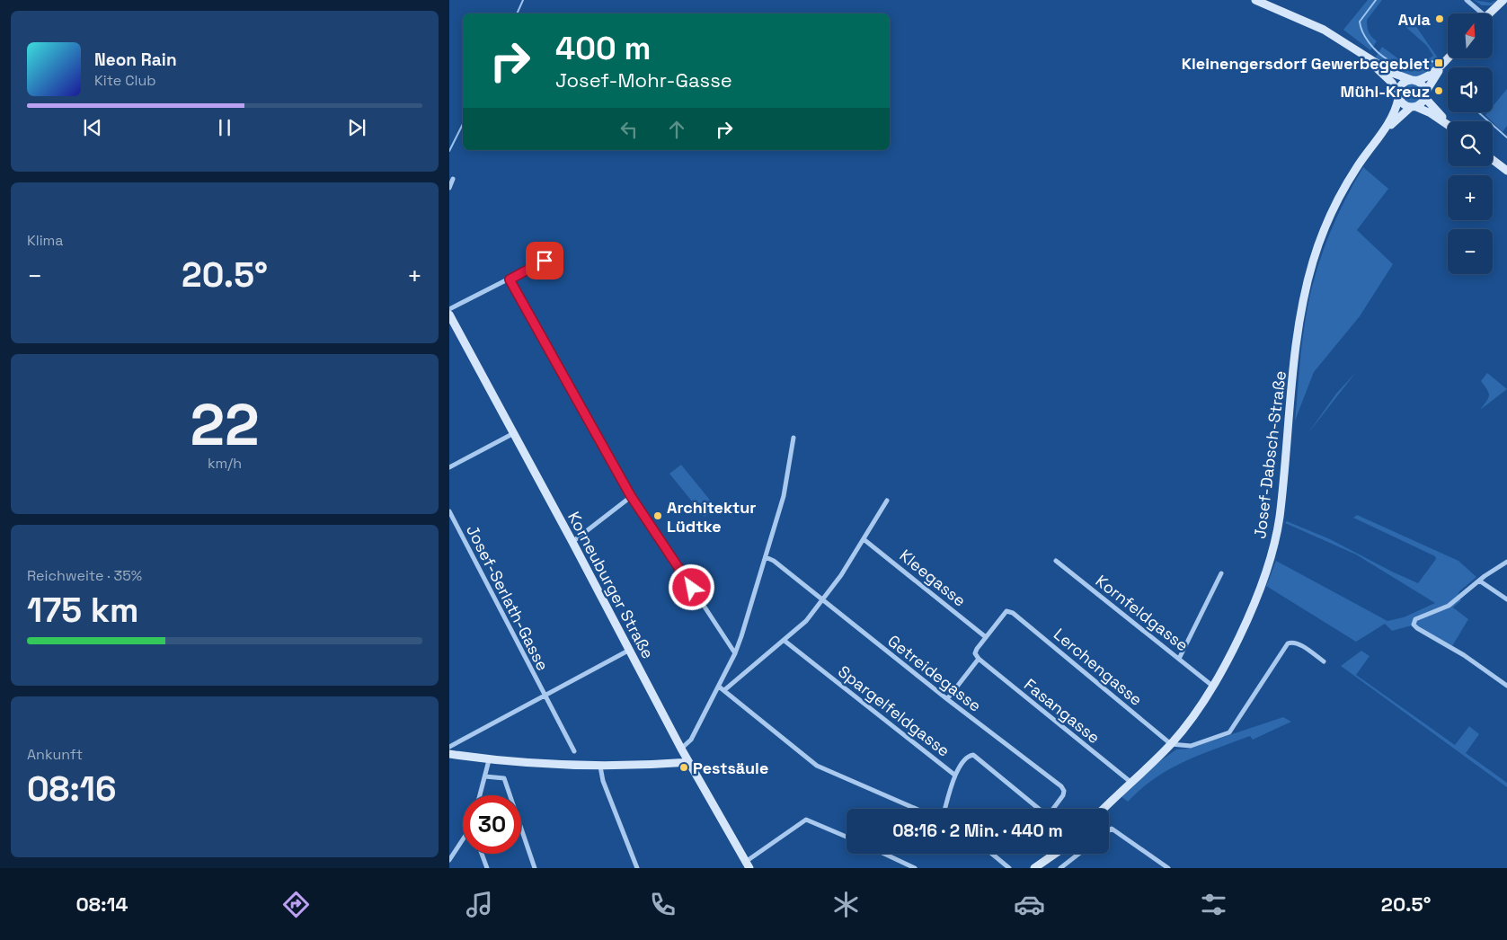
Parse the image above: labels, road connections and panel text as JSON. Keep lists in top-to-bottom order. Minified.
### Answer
{"streets":{"main road":["Josef-Dabsch-Straße","Korneuburger Straße"],"street":["Kleegasse","Josef-Serlath-Gasse","Kornfeldgasse","Lerchengasse","Getreidegasse","Spargelfeldgasse","Fasangasse"]},"crossings":[["Josef-Dabsch-Straße","Kornfeldgasse"],["Josef-Dabsch-Straße","Lerchengasse"],["Josef-Dabsch-Straße","Fasangasse"],["Kleegasse","Lerchengasse"]],"places":{"other":["Avia","Mühl-Kreuz","Architektur Lüdtke","Pestsäule"],"transit":["Kleinengersdorf Gewerbegebiet"]},"north":"top","page":{"map_buttons":["+","−"],"turn":["400 m","Josef-Mohr-Gasse"],"song":["Neon Rain","Kite Club"],"tile":["Klima",["22","km/h"],["Reichweite · 35%","175 km"],["Ankunft","08:16"]],"heat":["−","20.5°","+"],"limit":"30","trip":"08:16 · 2 Min. · 440 m","tabs":["08:14","20.5°"]}}
